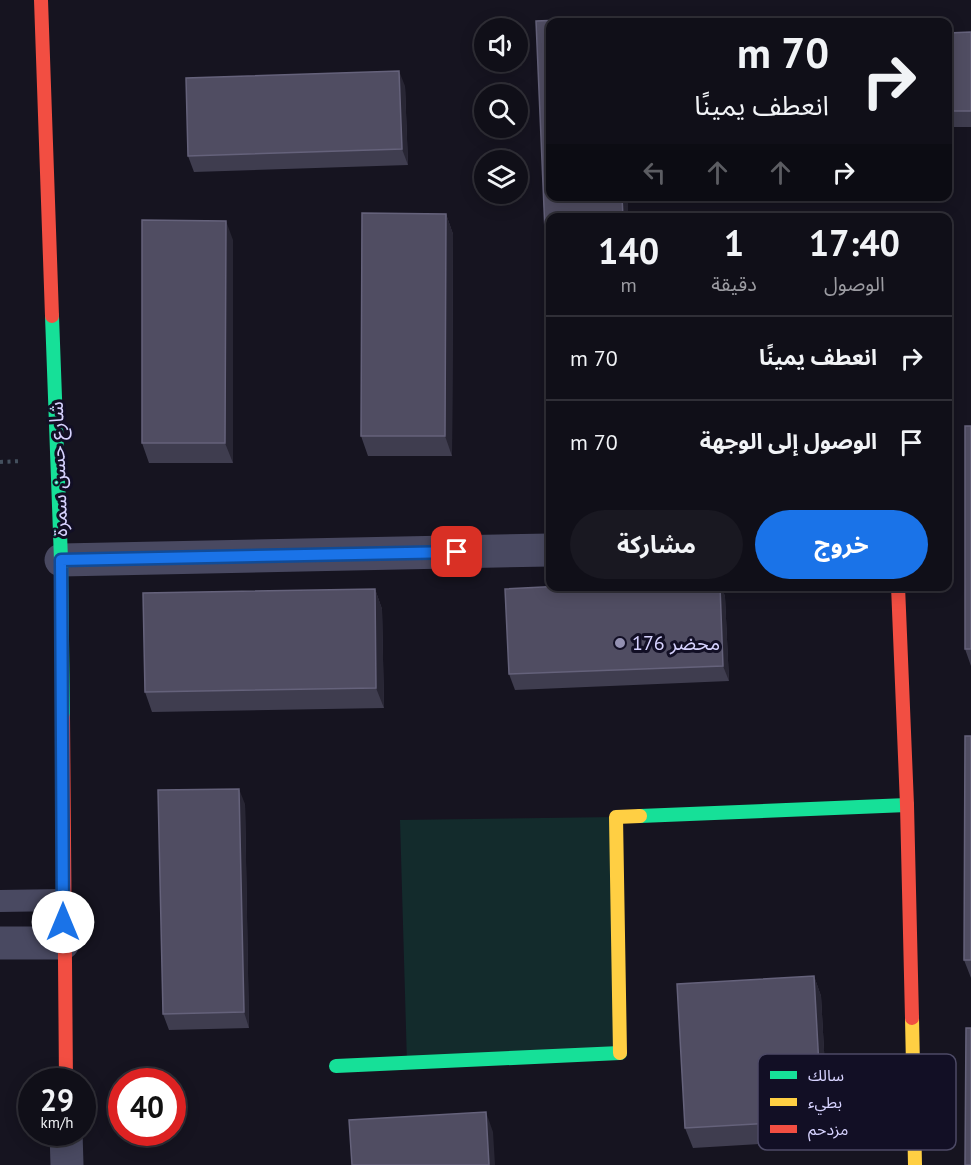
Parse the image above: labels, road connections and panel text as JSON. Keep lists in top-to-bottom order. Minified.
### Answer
{"streets":{"street":["شارع حسن سمرة"]},"places":["محضر 176"],"legend":["سالك","بطيء","مزدحم"],"page":{"turn":["70 m","انعطف يمينًا"],"eta":["17:40","الوصول","1","دقيقة","140","m"],"list":[{"name":"انعطف يمينًا","value":"70 m"},{"name":"الوصول إلى الوجهة","value":"70 m"}],"buttons":["خروج","مشاركة"],"speed":"29 km/h","limit":"40"}}
